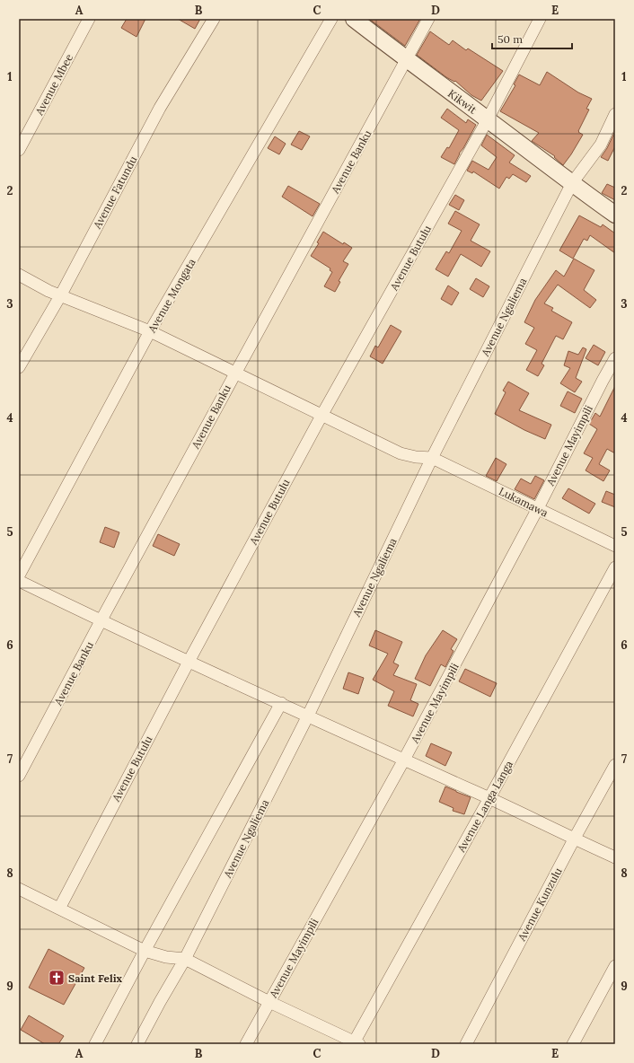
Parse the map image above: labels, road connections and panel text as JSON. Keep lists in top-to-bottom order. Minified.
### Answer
{"streets":{"main road":["Kikwit"],"street":["Avenue Mbee","Avenue Banku","Avenue Fatundu","Avenue Butulu","Avenue Mongata","Avenue Ngaliema","Avenue Mayimpili","Lukamawa","Avenue Langa Langa","Avenue Kunzulu"]},"crossings":[["Kikwit","Avenue Banku"],["Kikwit","Avenue Butulu"],["Kikwit","Avenue Ngaliema"],["Avenue Ngaliema","Lukamawa"],["Avenue Mayimpili","Lukamawa"]],"places":{"church":["Saint Felix"]},"scale_bar":"50 m","grid":{"columns":["A","B","C","D","E"],"rows":["1","2","3","4","5","6","7","8","9"]}}
